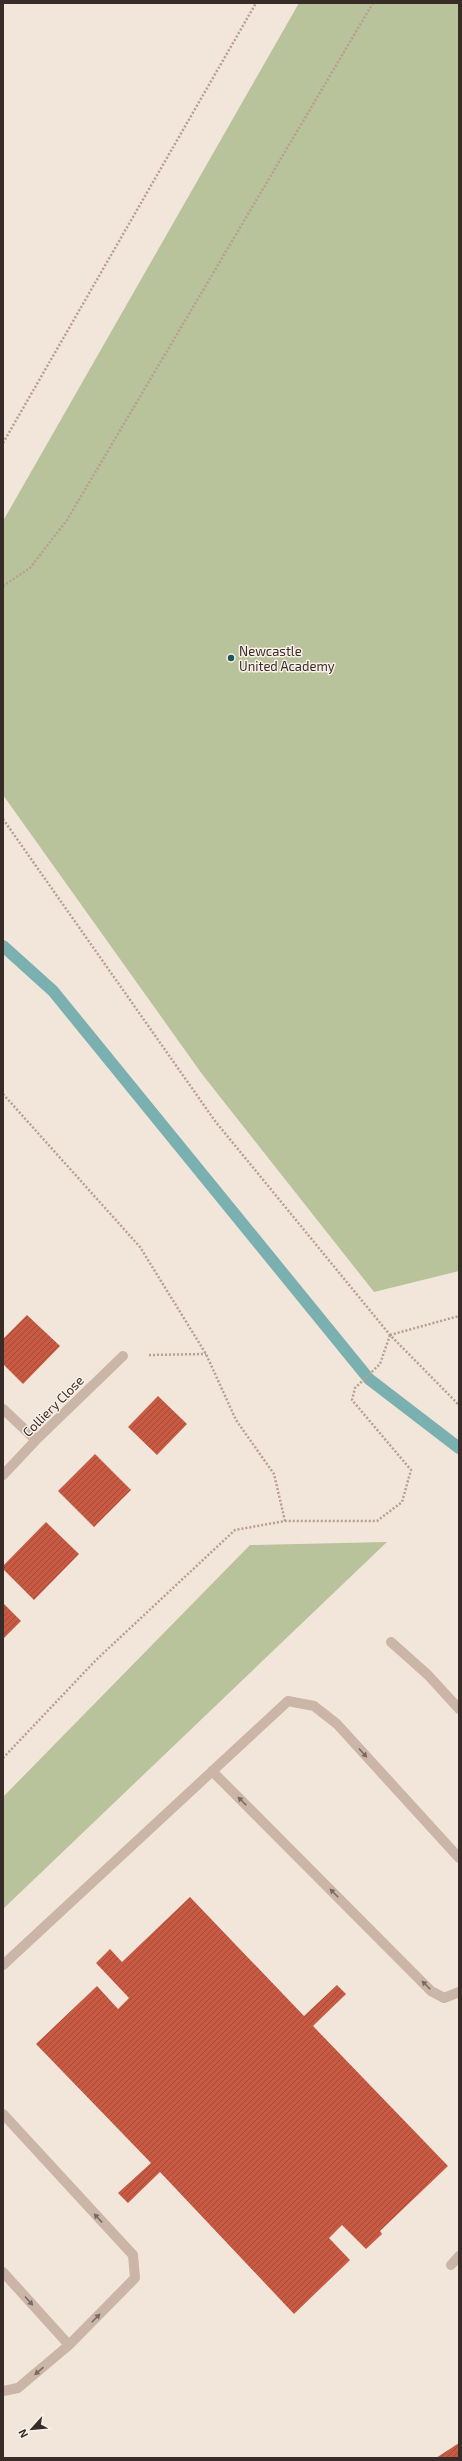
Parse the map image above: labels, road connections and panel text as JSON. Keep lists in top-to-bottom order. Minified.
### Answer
{"streets":{"street":["Colliery Close"]},"places":["Newcastle United Academy"],"north":"bottom left"}
